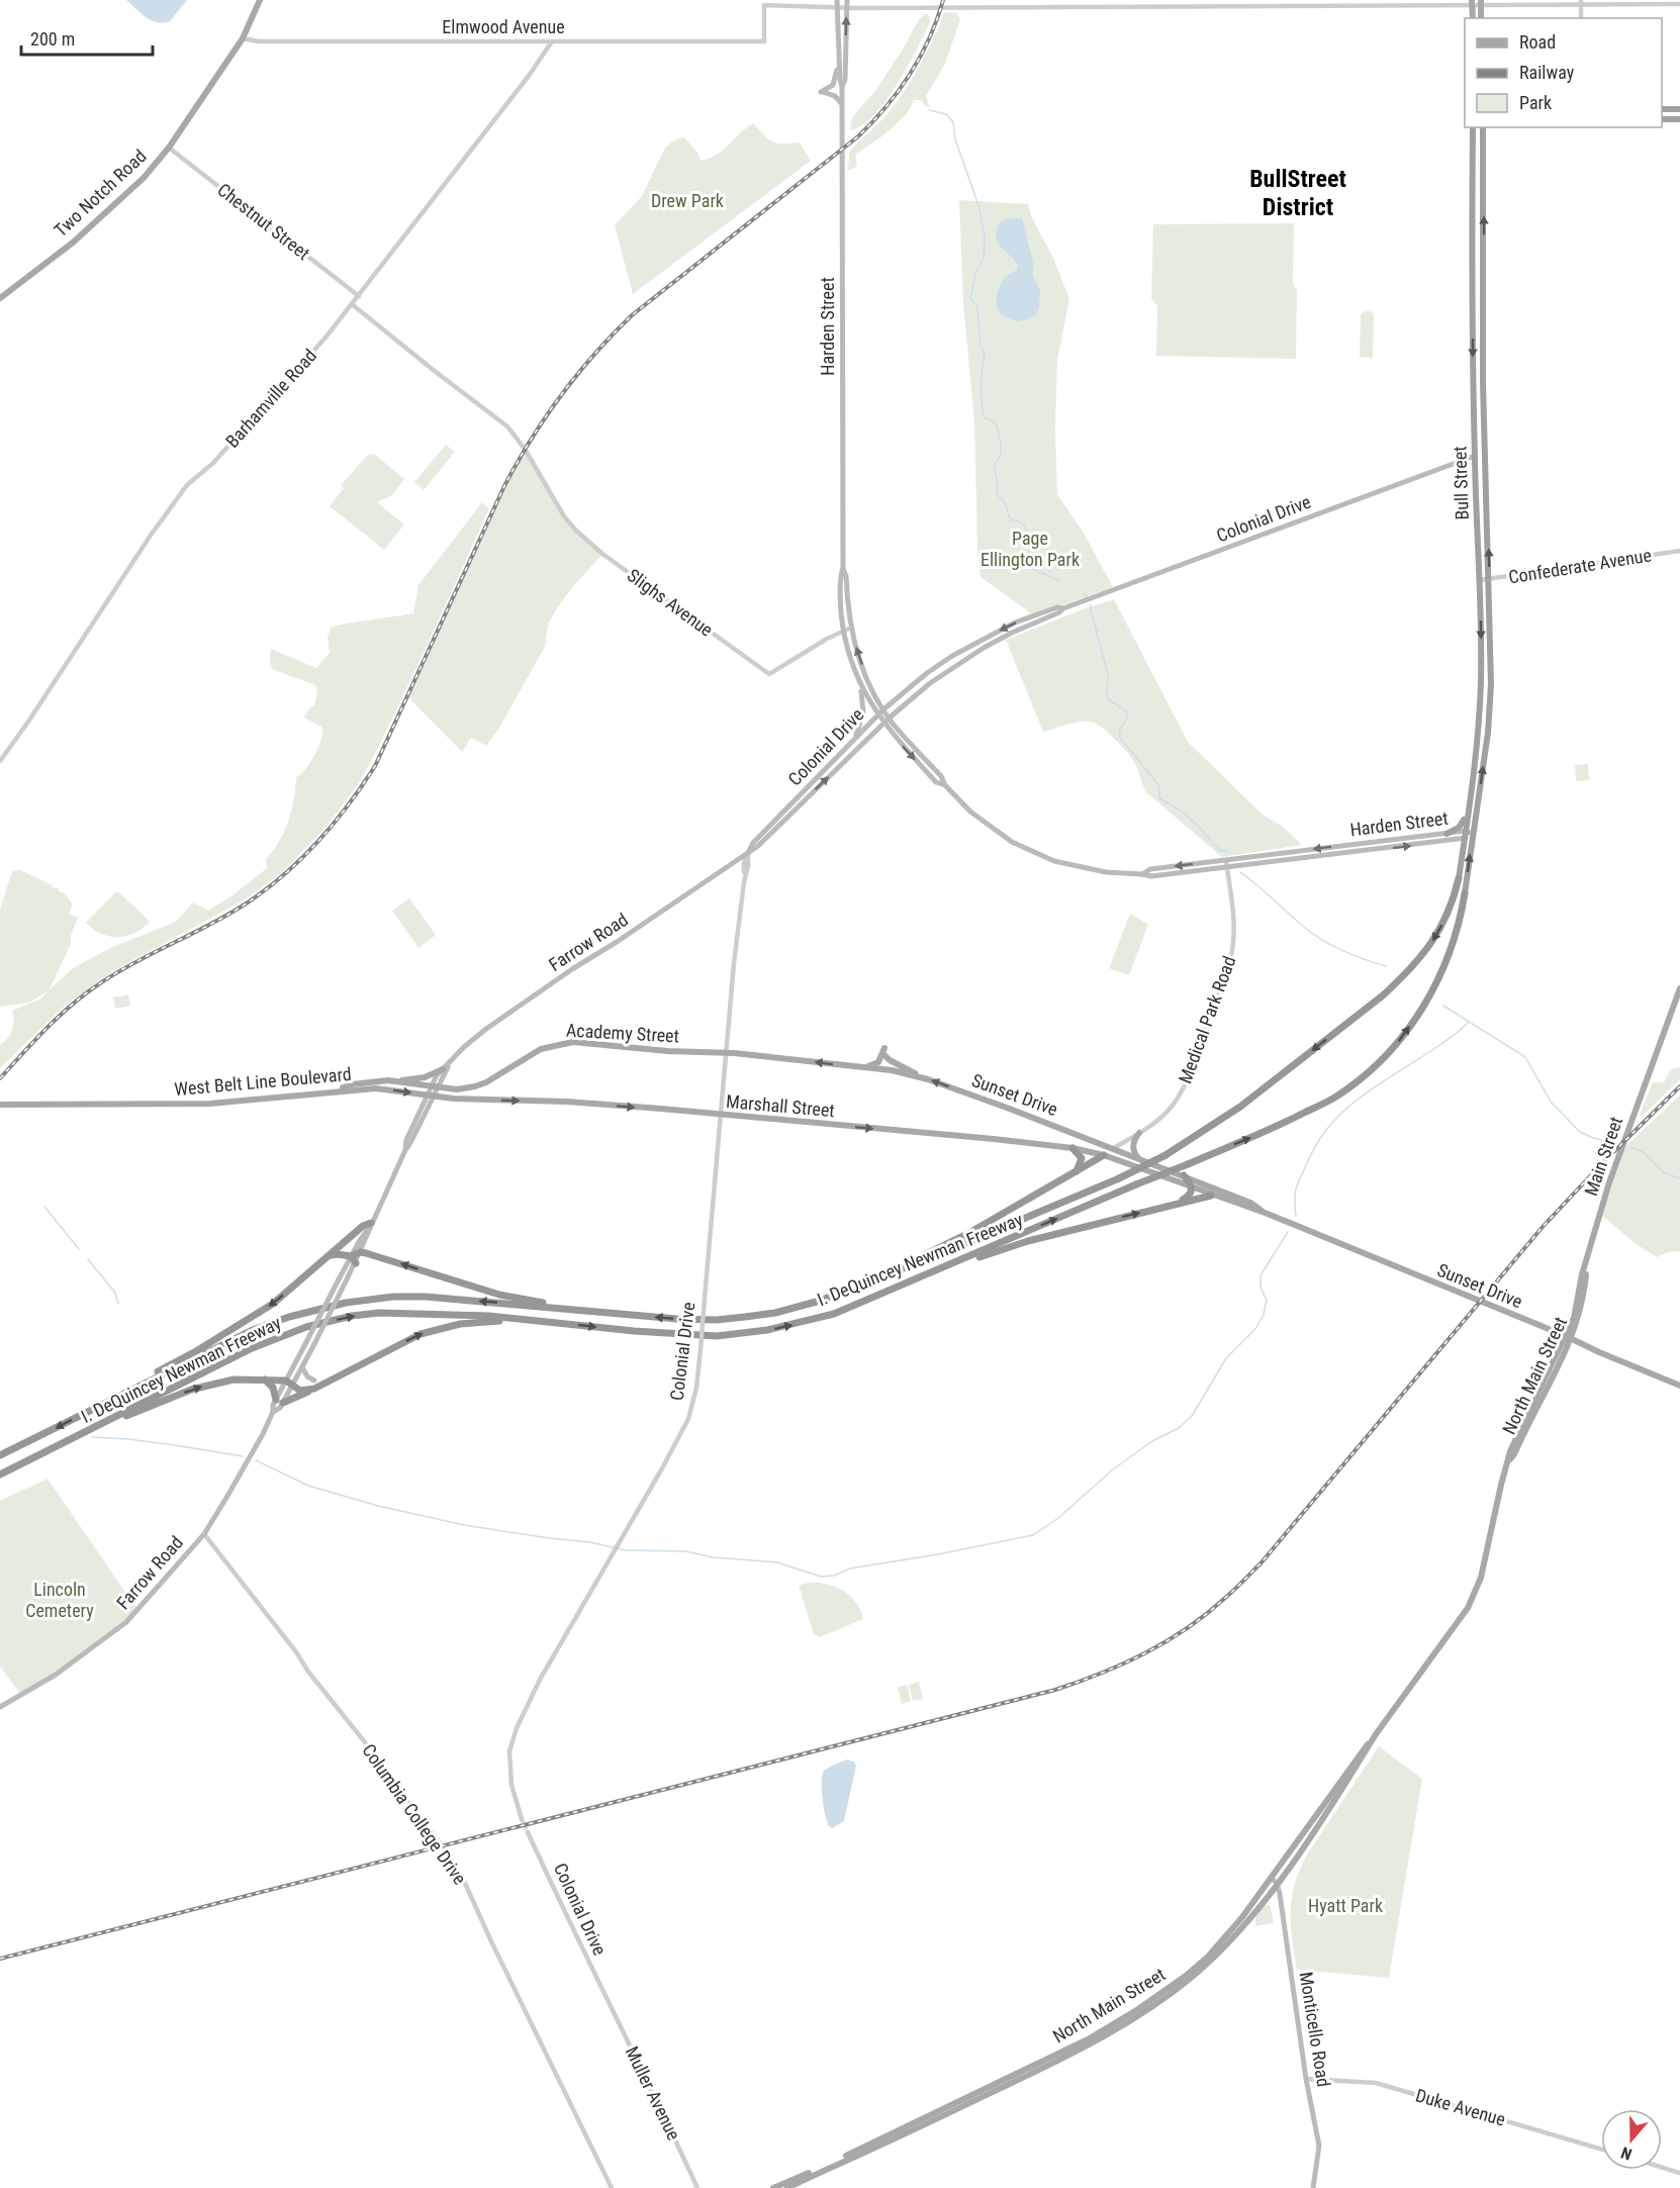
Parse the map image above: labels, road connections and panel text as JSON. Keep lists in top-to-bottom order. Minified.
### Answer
{"streets":{"highway":["Bull Street","I. DeQuincey Newman Freeway"],"main road":["Two Notch Road","Harden Street","Colonial Drive","Farrow Road","Academy Street","West Belt Line Boulevard","Sunset Drive","Marshall Street","Main Street","North Main Street","Monticello Road"],"street":["Elmwood Avenue","Chestnut Street","Barhamville Road","Confederate Avenue","Slighs Avenue","Medical Park Road","Columbia College Drive","Muller Avenue","Duke Avenue"]},"crossings":[["Elmwood Avenue","Two Notch Road"],["Elmwood Avenue","Harden Street"],["Elmwood Avenue","Barhamville Road"],["Two Notch Road","Chestnut Street"],["Chestnut Street","Barhamville Road"],["Harden Street","Bull Street"],["Harden Street","Colonial Drive"],["Harden Street","Slighs Avenue"],["Harden Street","Medical Park Road"],["Harden Street","I. DeQuincey Newman Freeway"],["Barhamville Road","Slighs Avenue"],["Bull Street","Colonial Drive"],["Bull Street","Confederate Avenue"],["Bull Street","I. DeQuincey Newman Freeway"],["Colonial Drive","Farrow Road"],["Colonial Drive","Academy Street"],["Colonial Drive","Marshall Street"],["Colonial Drive","Muller Avenue"],["Farrow Road","Academy Street"],["Farrow Road","West Belt Line Boulevard"],["Farrow Road","Columbia College Drive"],["Medical Park Road","Sunset Drive"],["Academy Street","West Belt Line Boulevard"],["Academy Street","Sunset Drive"],["West Belt Line Boulevard","Marshall Street"],["Sunset Drive","Marshall Street"],["Sunset Drive","Main Street"],["Sunset Drive","North Main Street"],["Main Street","North Main Street"],["North Main Street","Monticello Road"],["Monticello Road","Duke Avenue"]],"one_way":["Marshall Street"],"districts":["BullStreet District"],"parks":["Drew Park","Page Ellington Park","Lincoln Cemetery","Hyatt Park"],"legend":["Road","Railway","Park"],"scale_bar":"200 m","north":"bottom"}
